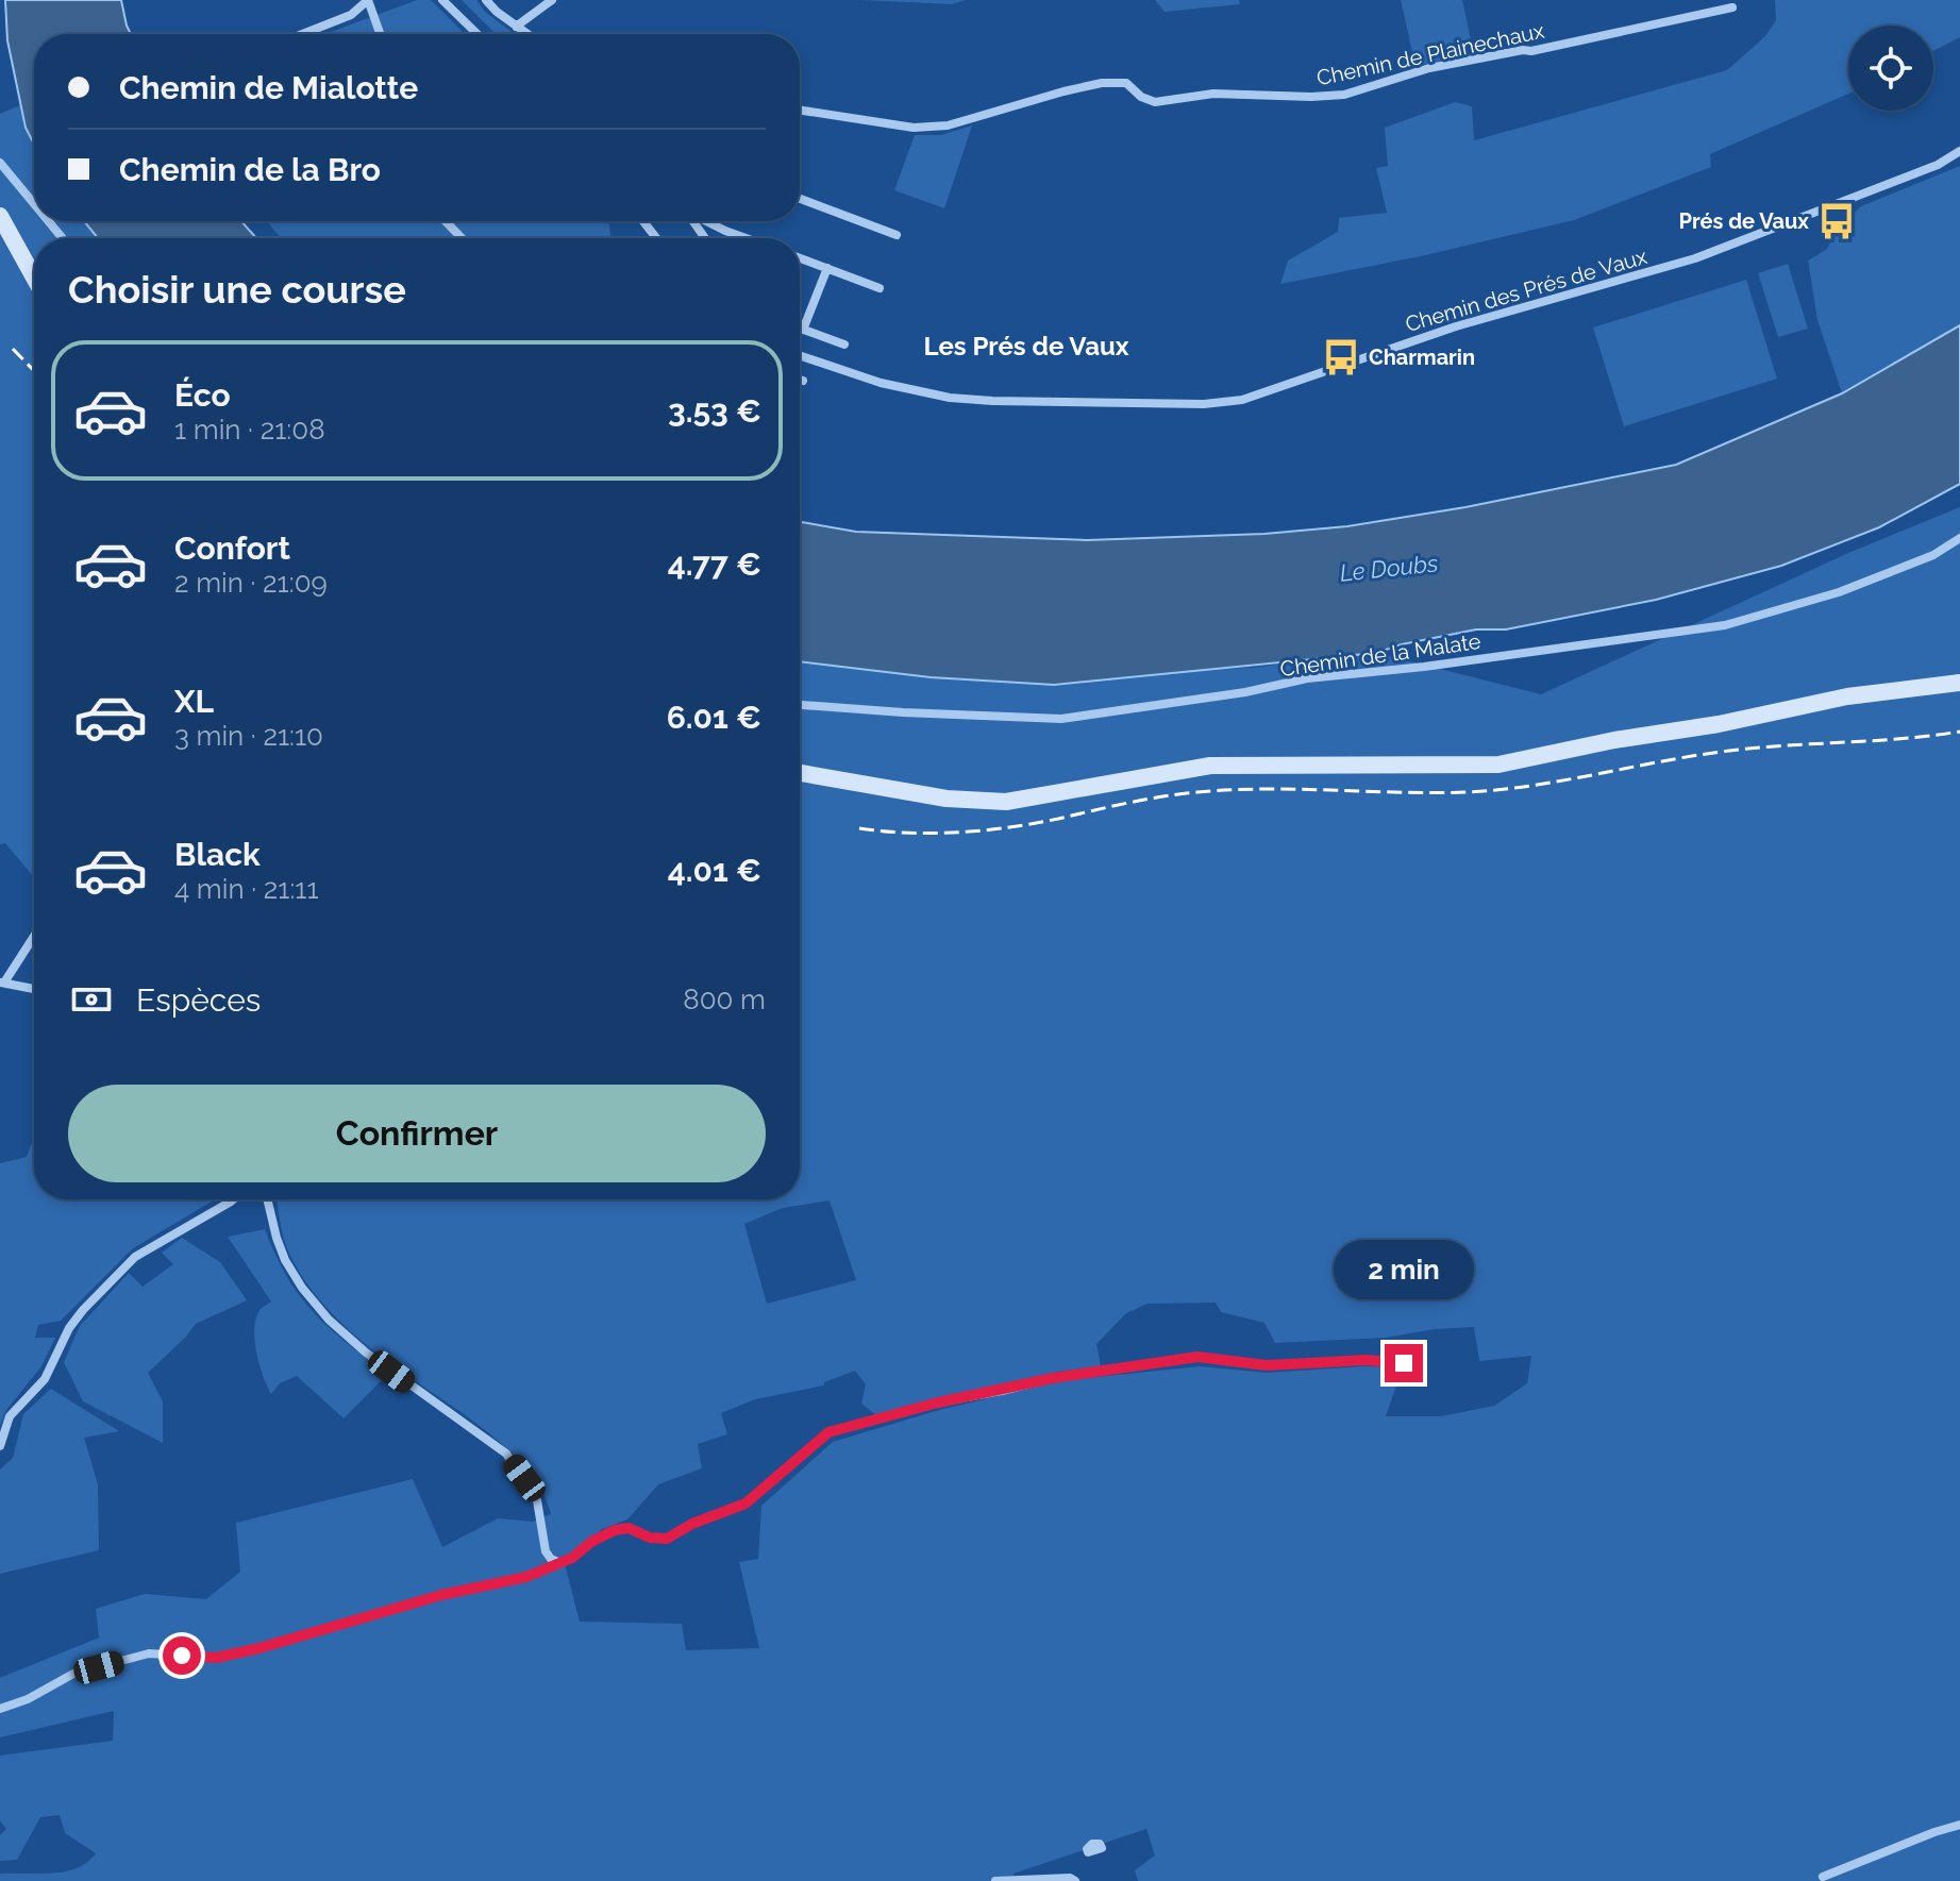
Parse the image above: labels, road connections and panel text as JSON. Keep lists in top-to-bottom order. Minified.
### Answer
{"streets":{"street":["Chemin de Plainechaux","Chemin des Prés de Vaux","Chemin de la Malate"]},"districts":["Les Prés de Vaux"],"water":["Le Doubs"],"places":{"bus stop":["Prés de Vaux","Charmarin"]},"page":{"banner":["Chemin de Mialotte","Chemin de la Bro"],"heading":"Choisir une course","list":[{"name":"Éco","note":"1 min · 21:08","value":"3.53 €"},{"name":"Confort","note":"2 min · 21:09","value":"4.77 €"},{"name":"XL","note":"3 min · 21:10","value":"6.01 €"},{"name":"Black","note":"4 min · 21:11","value":"4.01 €"}],"pay":["Espèces","800 m"],"buttons":"Confirmer","bubble":"2 min"}}
